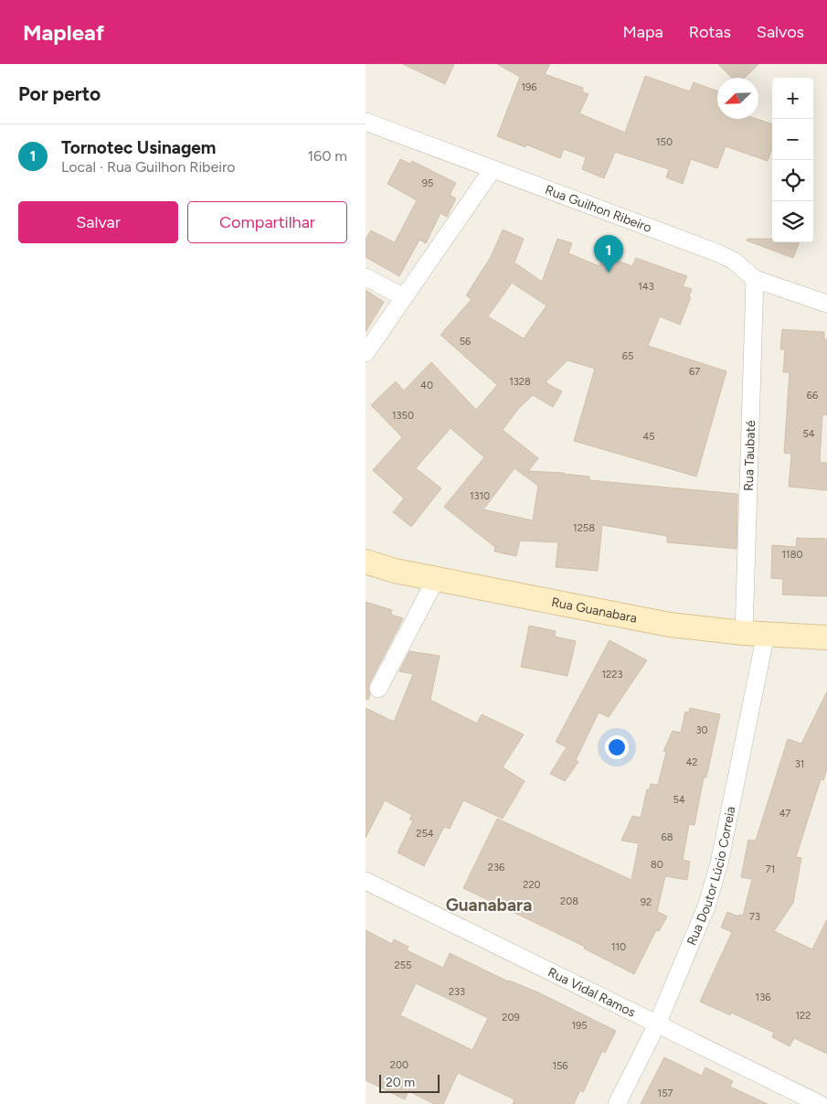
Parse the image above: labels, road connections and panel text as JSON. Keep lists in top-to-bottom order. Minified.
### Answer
{"streets":{"main road":["Rua Guanabara"],"street":["Rua Guilhon Ribeiro","Rua Taubaté","Rua Doutor Lúcio Correia","Rua Vidal Ramos"]},"crossings":[["Rua Guilhon Ribeiro","Rua Taubaté"],["Rua Taubaté","Rua Guanabara"],["Rua Taubaté","Rua Doutor Lúcio Correia"],["Rua Guanabara","Rua Doutor Lúcio Correia"],["Rua Doutor Lúcio Correia","Rua Vidal Ramos"]],"districts":["Guanabara"],"house_numbers":["196","150","95","143","56","65","67","1328","40","66","1350","54","45","1310","1258","1180","1223","30","42","31","54","47","254","68","80","236","71","220","208","92","73","110","255","233","136","122","209","195","200","156","157"],"scale_bar":"20 m","north":"bottom left","page":{"header":"Mapleaf","nav":["Mapa","Rotas","Salvos"],"heading":"Por perto","map_buttons":["+","−"],"list":[{"mark":"1","name":"Tornotec Usinagem","note":"Local · Rua Guilhon Ribeiro","value":"160 m"}],"buttons":["Salvar","Compartilhar"],"pins":"1","scale":"20 m"}}
